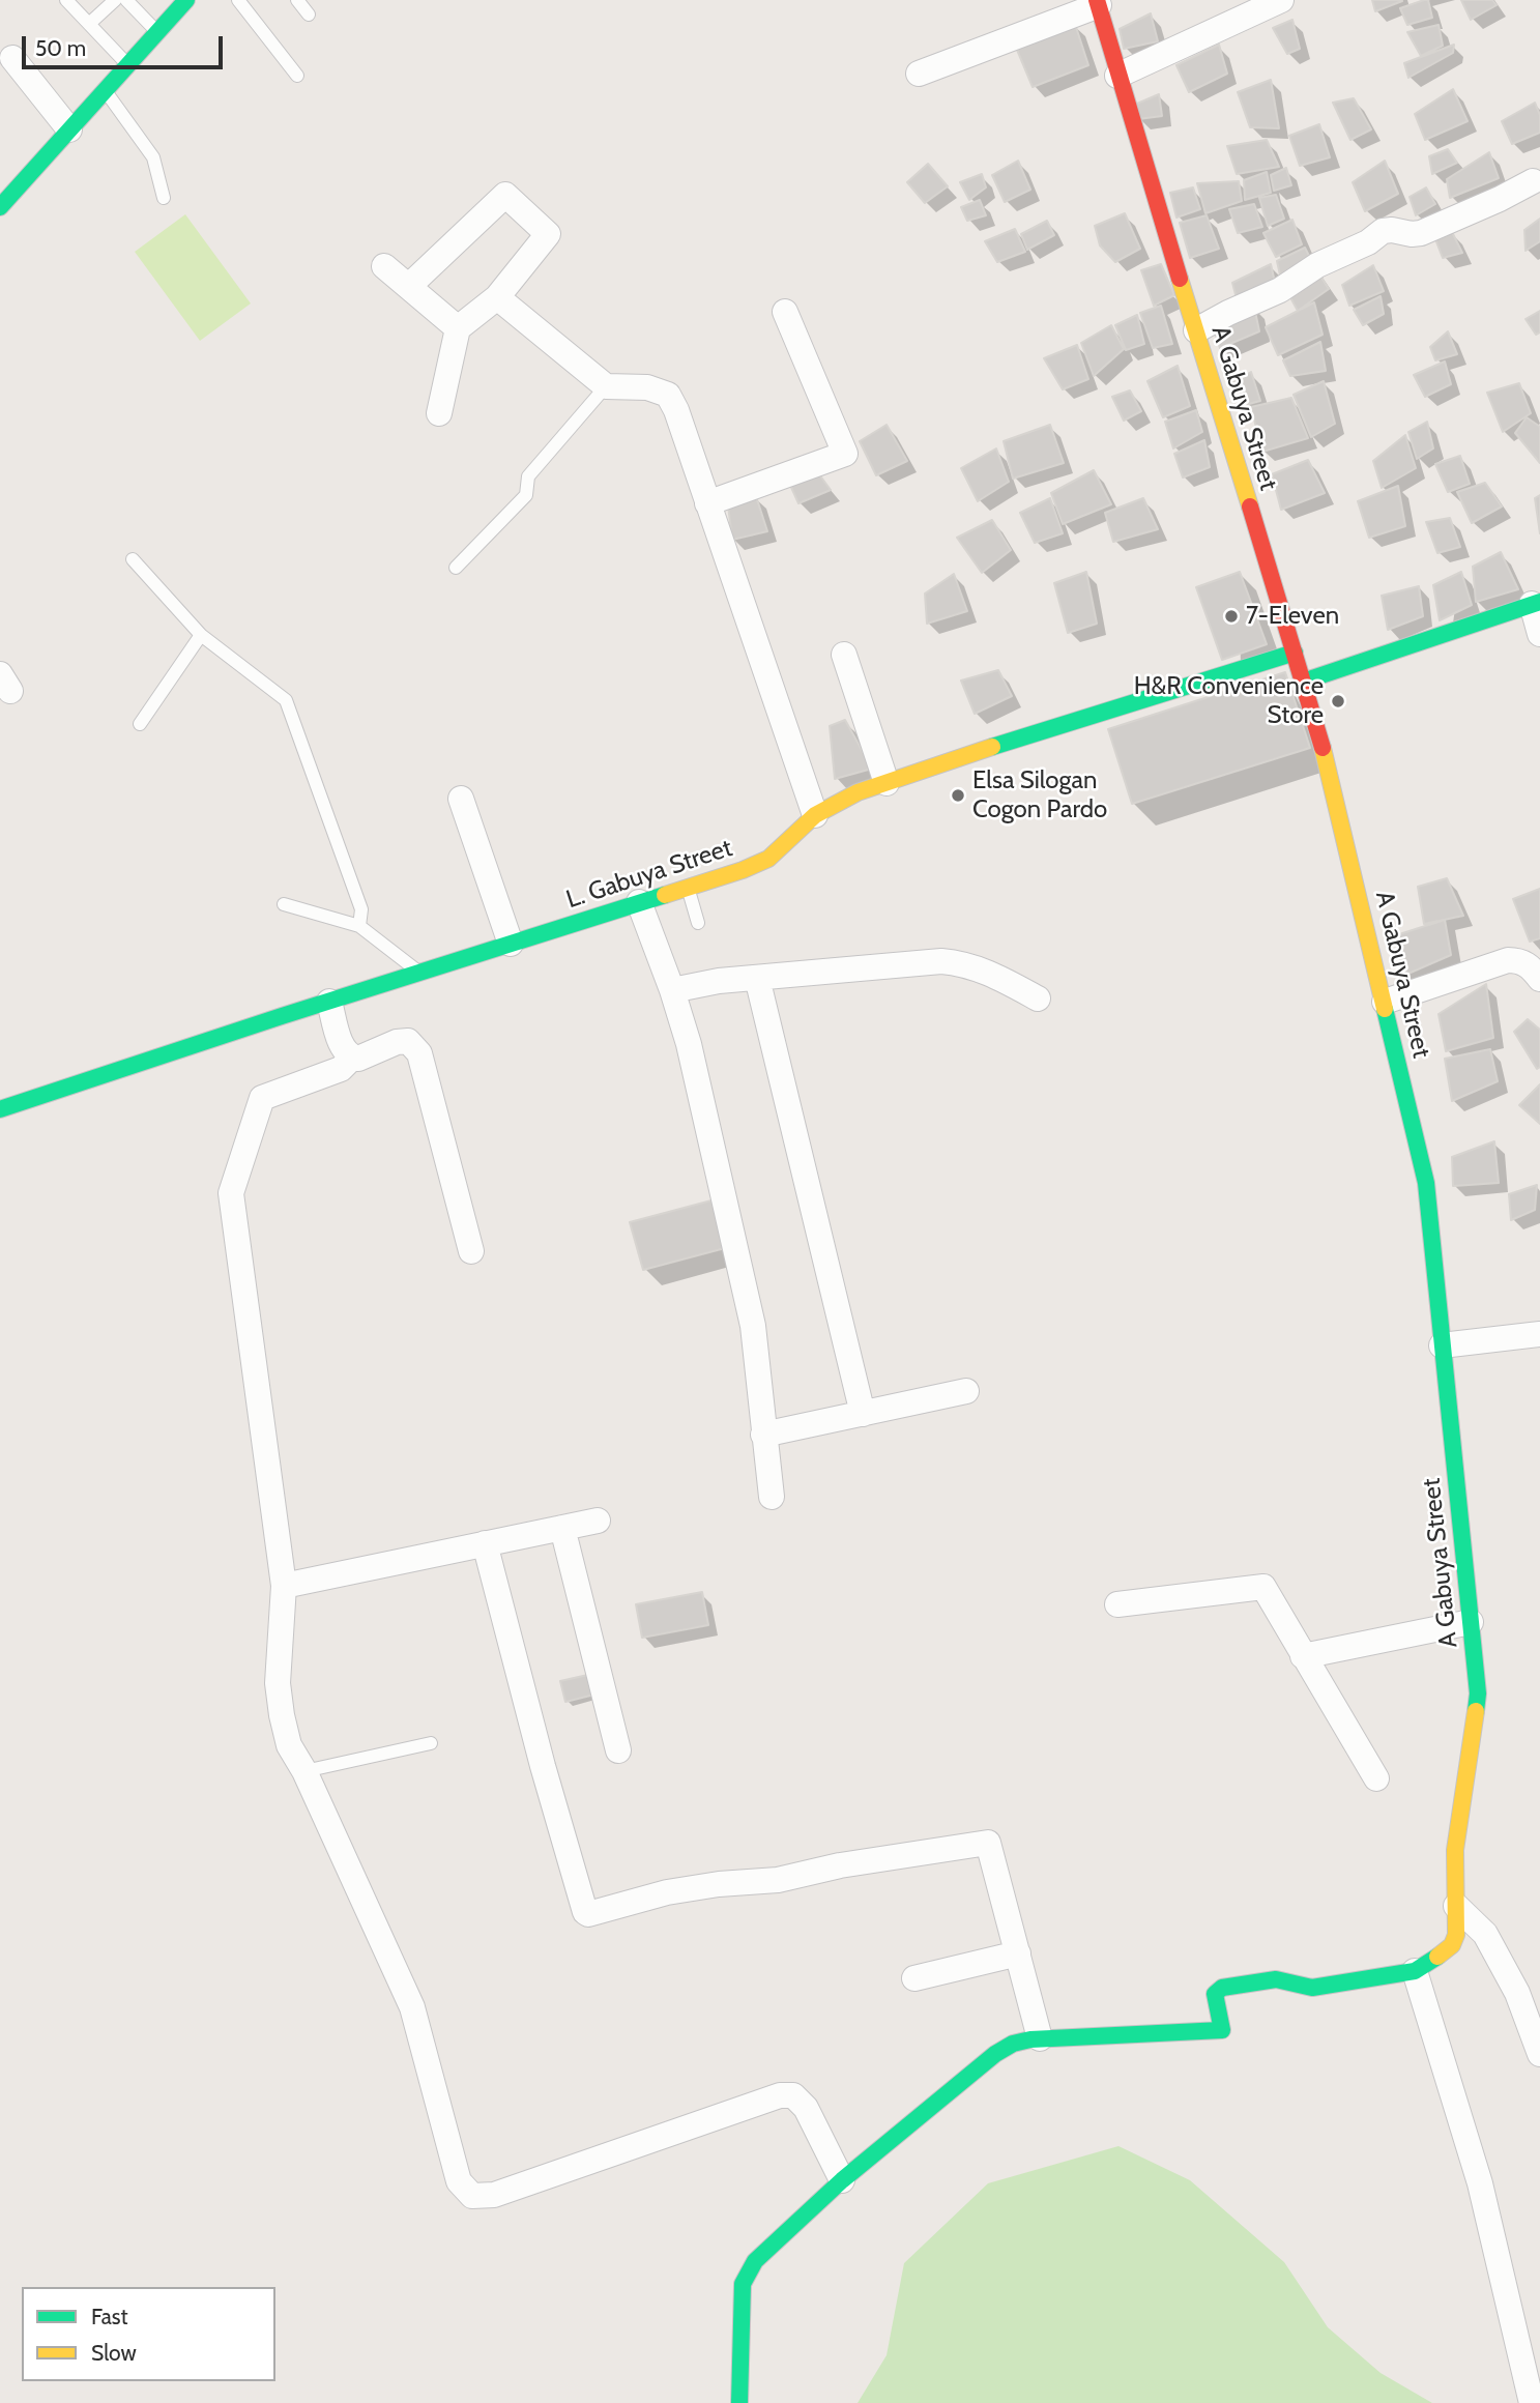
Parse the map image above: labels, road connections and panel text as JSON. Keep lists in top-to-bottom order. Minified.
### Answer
{"streets":{"street":["A Gabuya Street","L. Gabuya Street"]},"crossings":[["A Gabuya Street","L. Gabuya Street"]],"places":["7-Eleven","H&R Convenience Store","Elsa Silogan Cogon Pardo"],"legend":["Fast","Slow"],"scale_bar":"50 m"}
